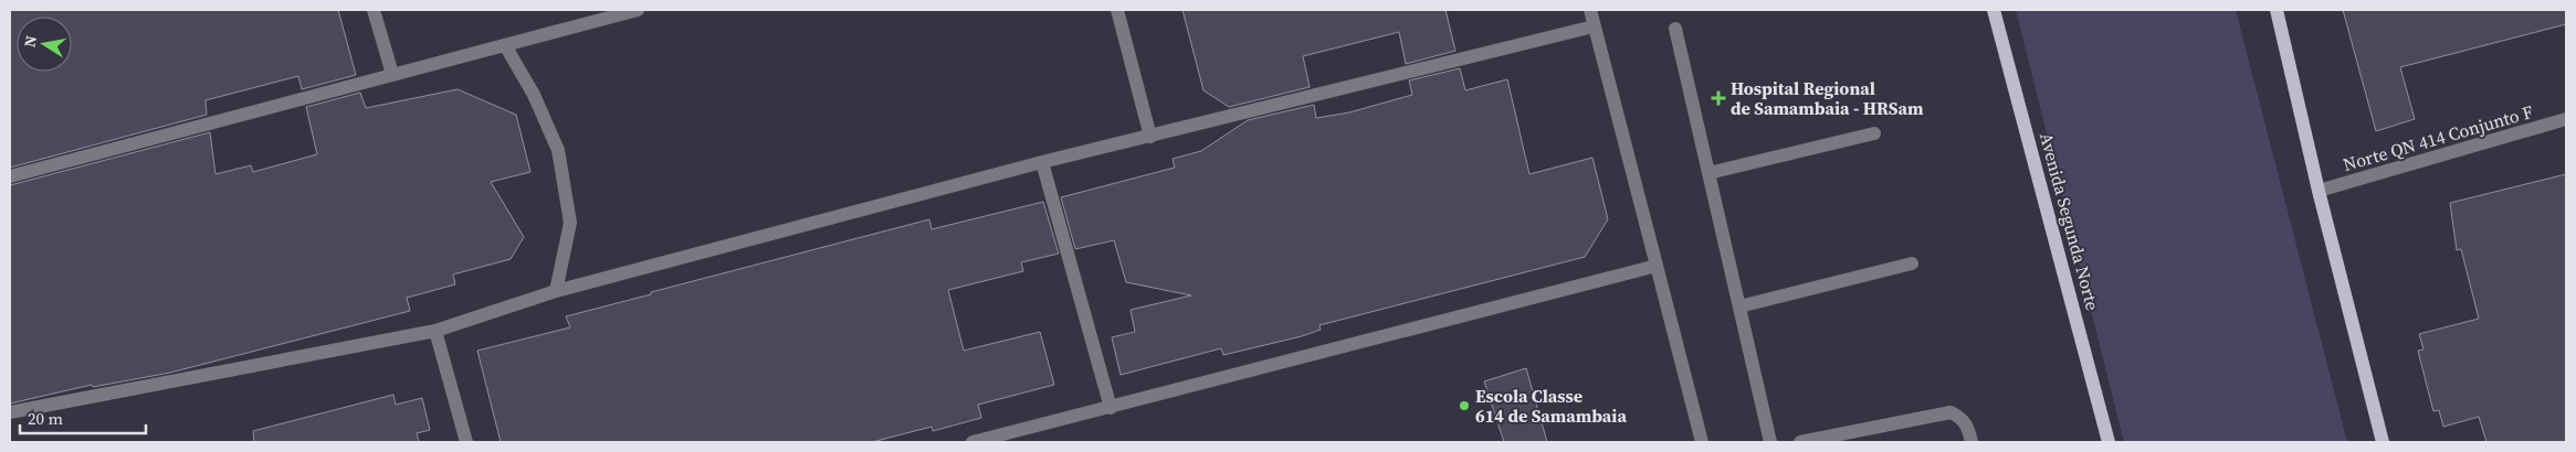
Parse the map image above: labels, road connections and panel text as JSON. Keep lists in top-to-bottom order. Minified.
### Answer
{"streets":{"main road":["Avenida Segunda Norte"],"street":["Norte QN 414 Conjunto F"]},"places":{"health":["Hospital Regional de Samambaia - HRSam"],"other":["Escola Classe 614 de Samambaia"]},"scale_bar":"20 m","north":"left"}
